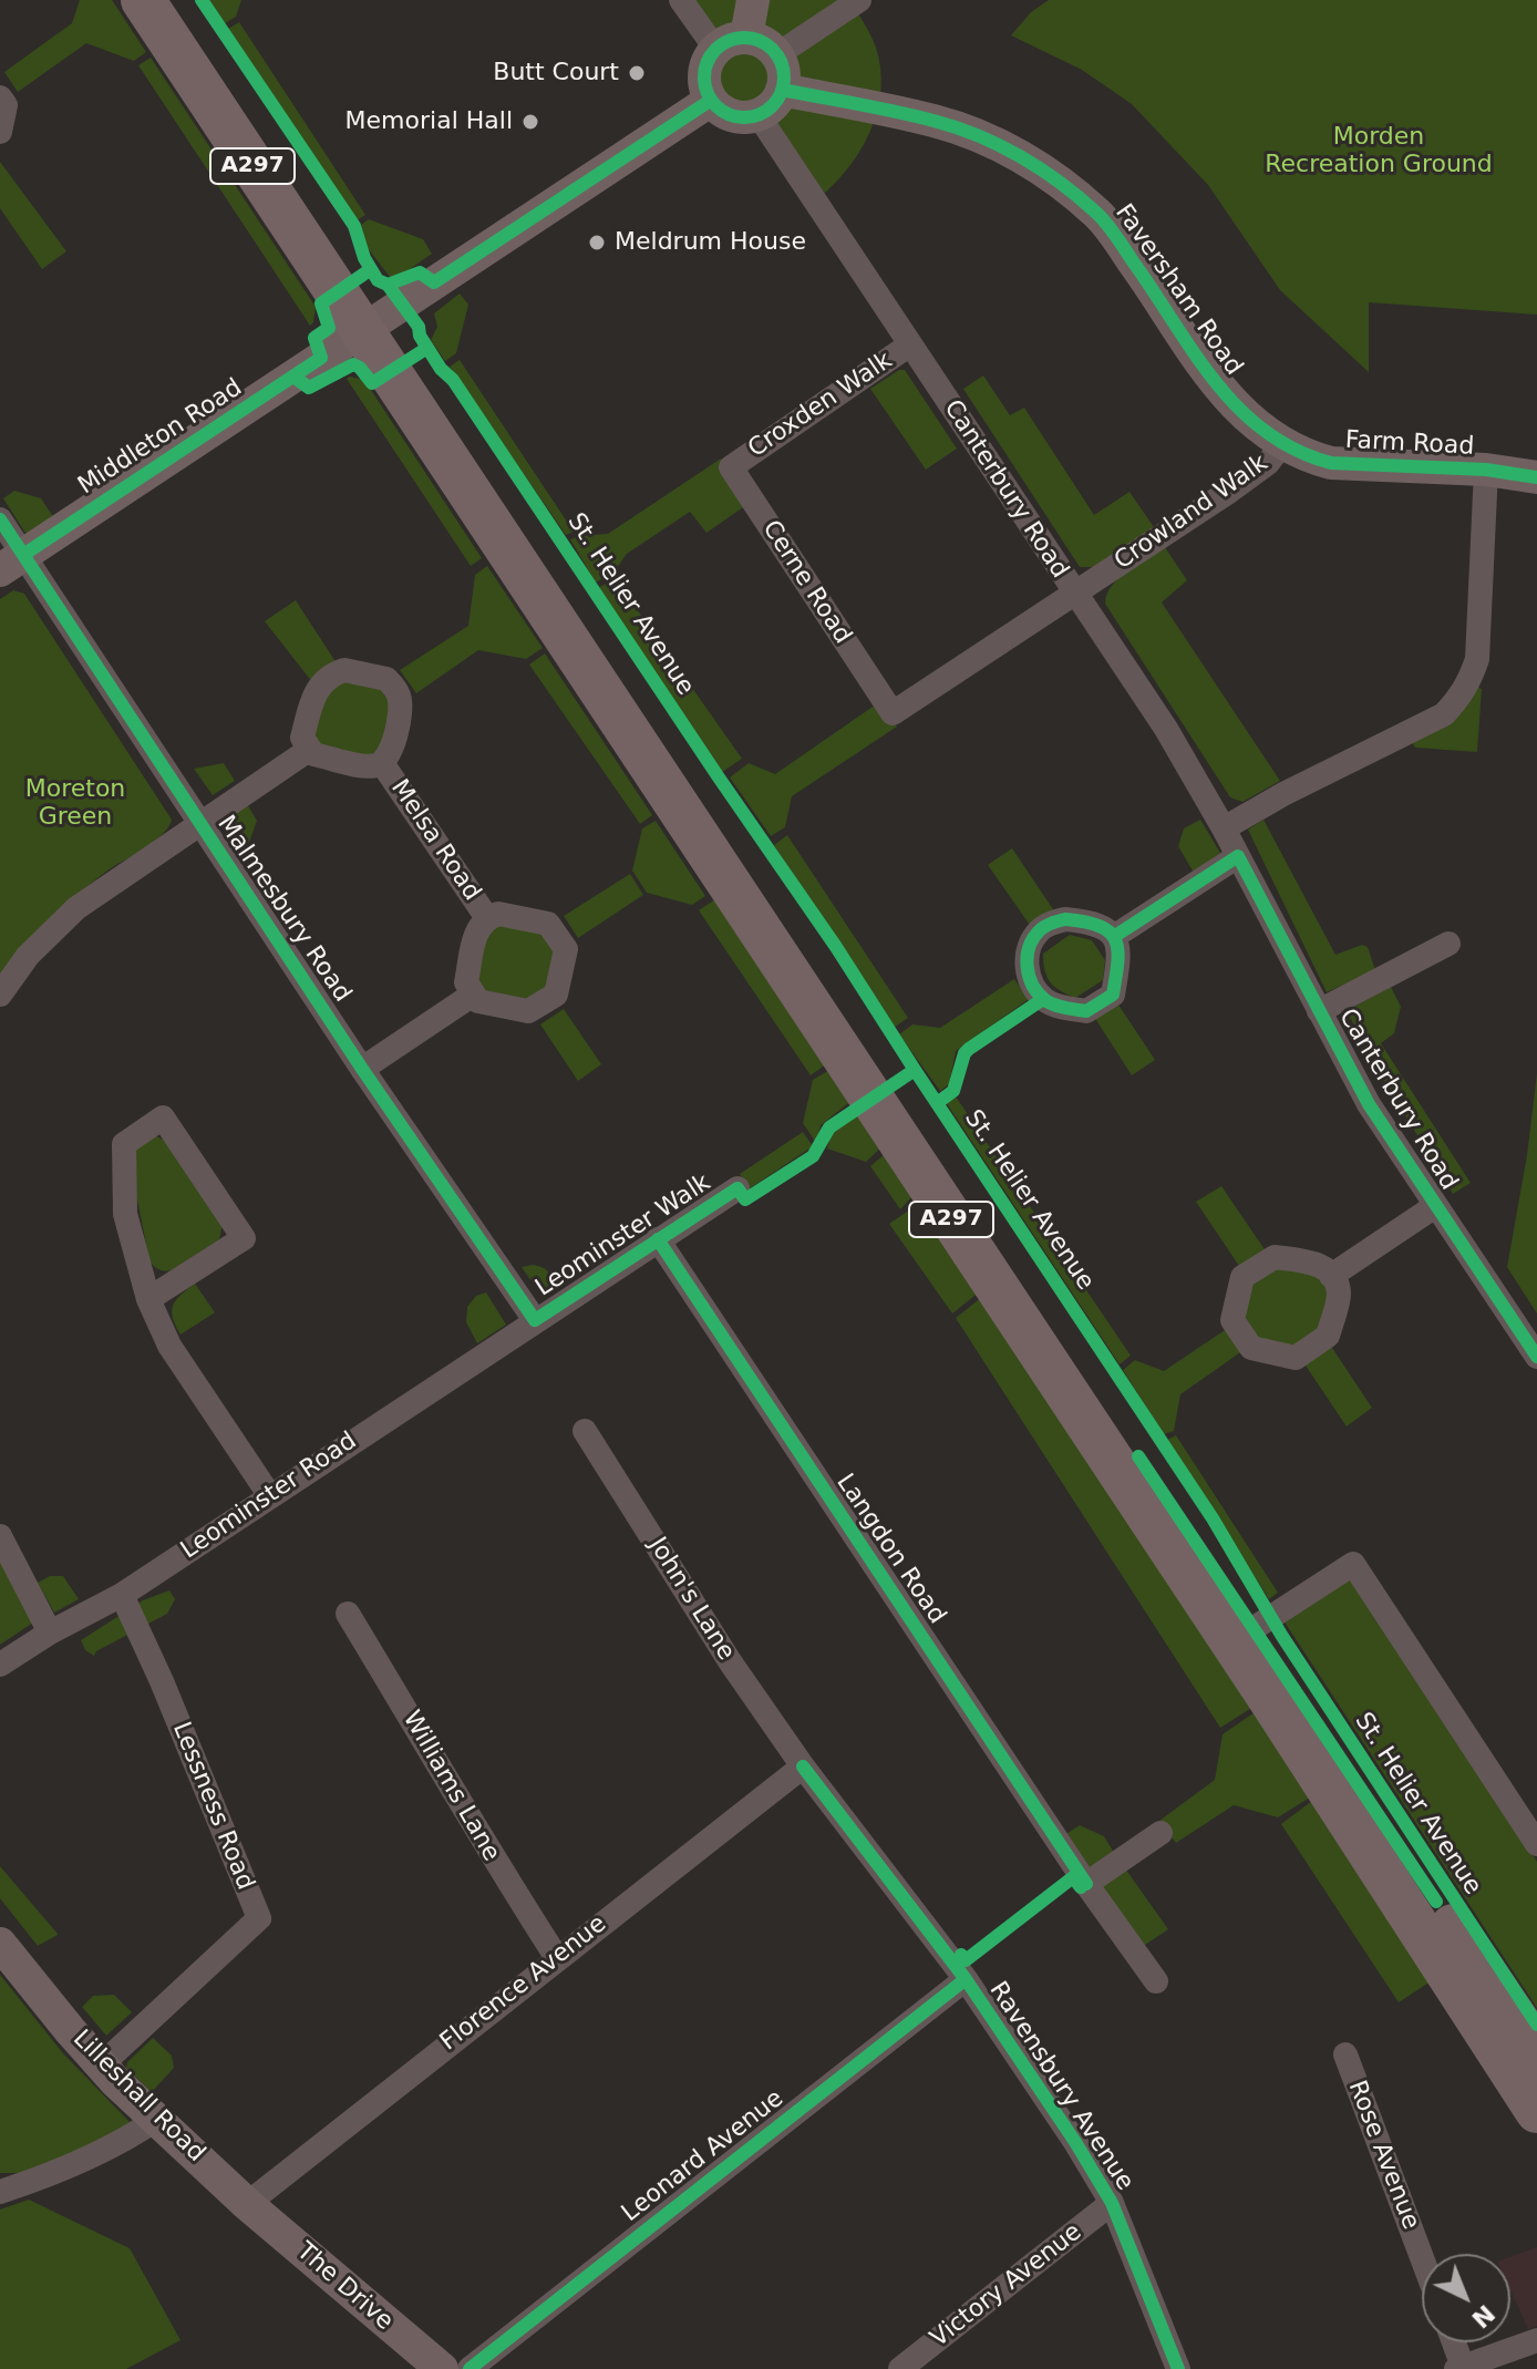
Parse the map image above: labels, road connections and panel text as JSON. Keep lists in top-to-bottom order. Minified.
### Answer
{"streets":{"highway":["A297","St. Helier Avenue"],"street":["Faversham Road","Croxden Walk","Middleton Road","Farm Road","Canterbury Road","Crowland Walk","Cerne Road","Melsa Road","Malmesbury Road","Leominster Walk","Leominster Road","Langdon Road","John's Lane","Williams Lane","Lessness Road","Florence Avenue","Ravensbury Avenue","Lilleshall Road","Rose Avenue","Leonard Avenue","Victory Avenue","The Drive"]},"crossings":[["Faversham Road","Middleton Road"],["Faversham Road","Farm Road"],["Faversham Road","Canterbury Road"],["Faversham Road","Crowland Walk"],["Croxden Walk","Canterbury Road"],["Croxden Walk","Cerne Road"],["Middleton Road","Canterbury Road"],["Middleton Road","St. Helier Avenue"],["Middleton Road","Malmesbury Road"],["Farm Road","Crowland Walk"],["Canterbury Road","Crowland Walk"],["Crowland Walk","Cerne Road"],["Malmesbury Road","Leominster Walk"],["Malmesbury Road","Leominster Road"],["Leominster Walk","Leominster Road"],["Leominster Walk","Langdon Road"],["Leominster Road","Lessness Road"],["John's Lane","Florence Avenue"],["John's Lane","Ravensbury Avenue"],["Williams Lane","Florence Avenue"],["Lessness Road","Lilleshall Road"],["Florence Avenue","Ravensbury Avenue"],["Florence Avenue","Lilleshall Road"],["Florence Avenue","The Drive"],["Ravensbury Avenue","Leonard Avenue"],["Ravensbury Avenue","Victory Avenue"],["Lilleshall Road","The Drive"]],"parks":["Morden Recreation Ground","Moreton Green"],"places":["Butt Court","Memorial Hall","Meldrum House"],"north":"bottom right"}
